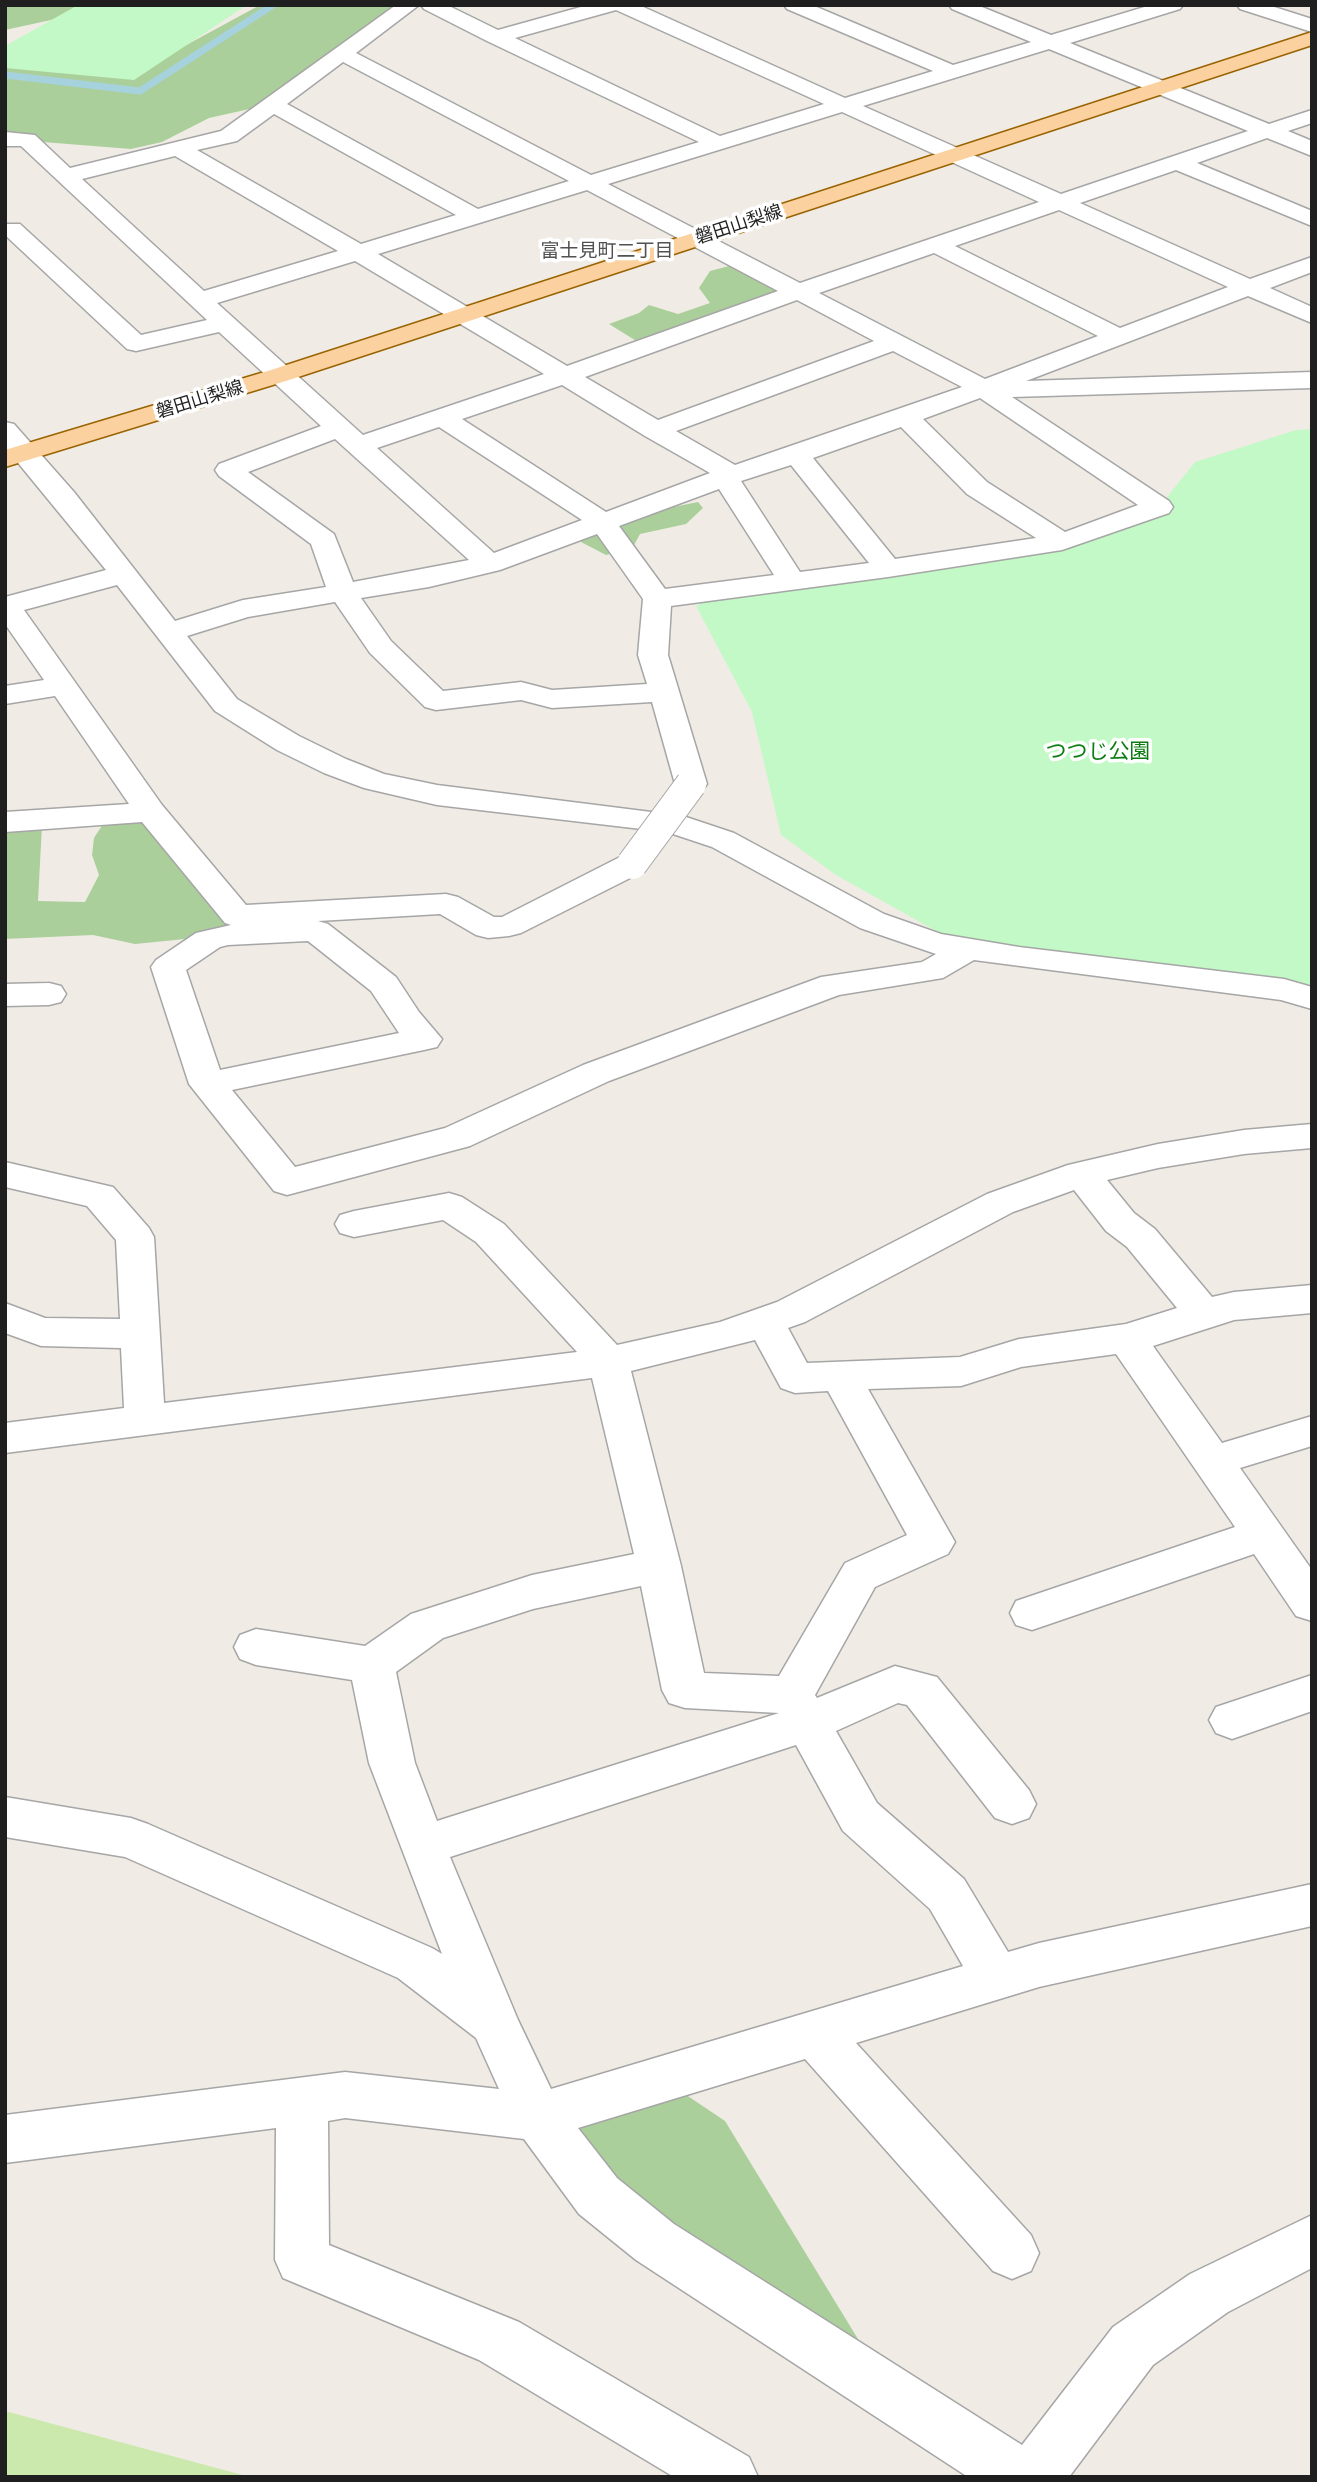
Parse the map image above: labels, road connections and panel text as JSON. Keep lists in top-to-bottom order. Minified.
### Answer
{"streets":{"main road":["磐田山梨線"]},"districts":["富士見町二丁目"],"parks":["つつじ公園"]}
